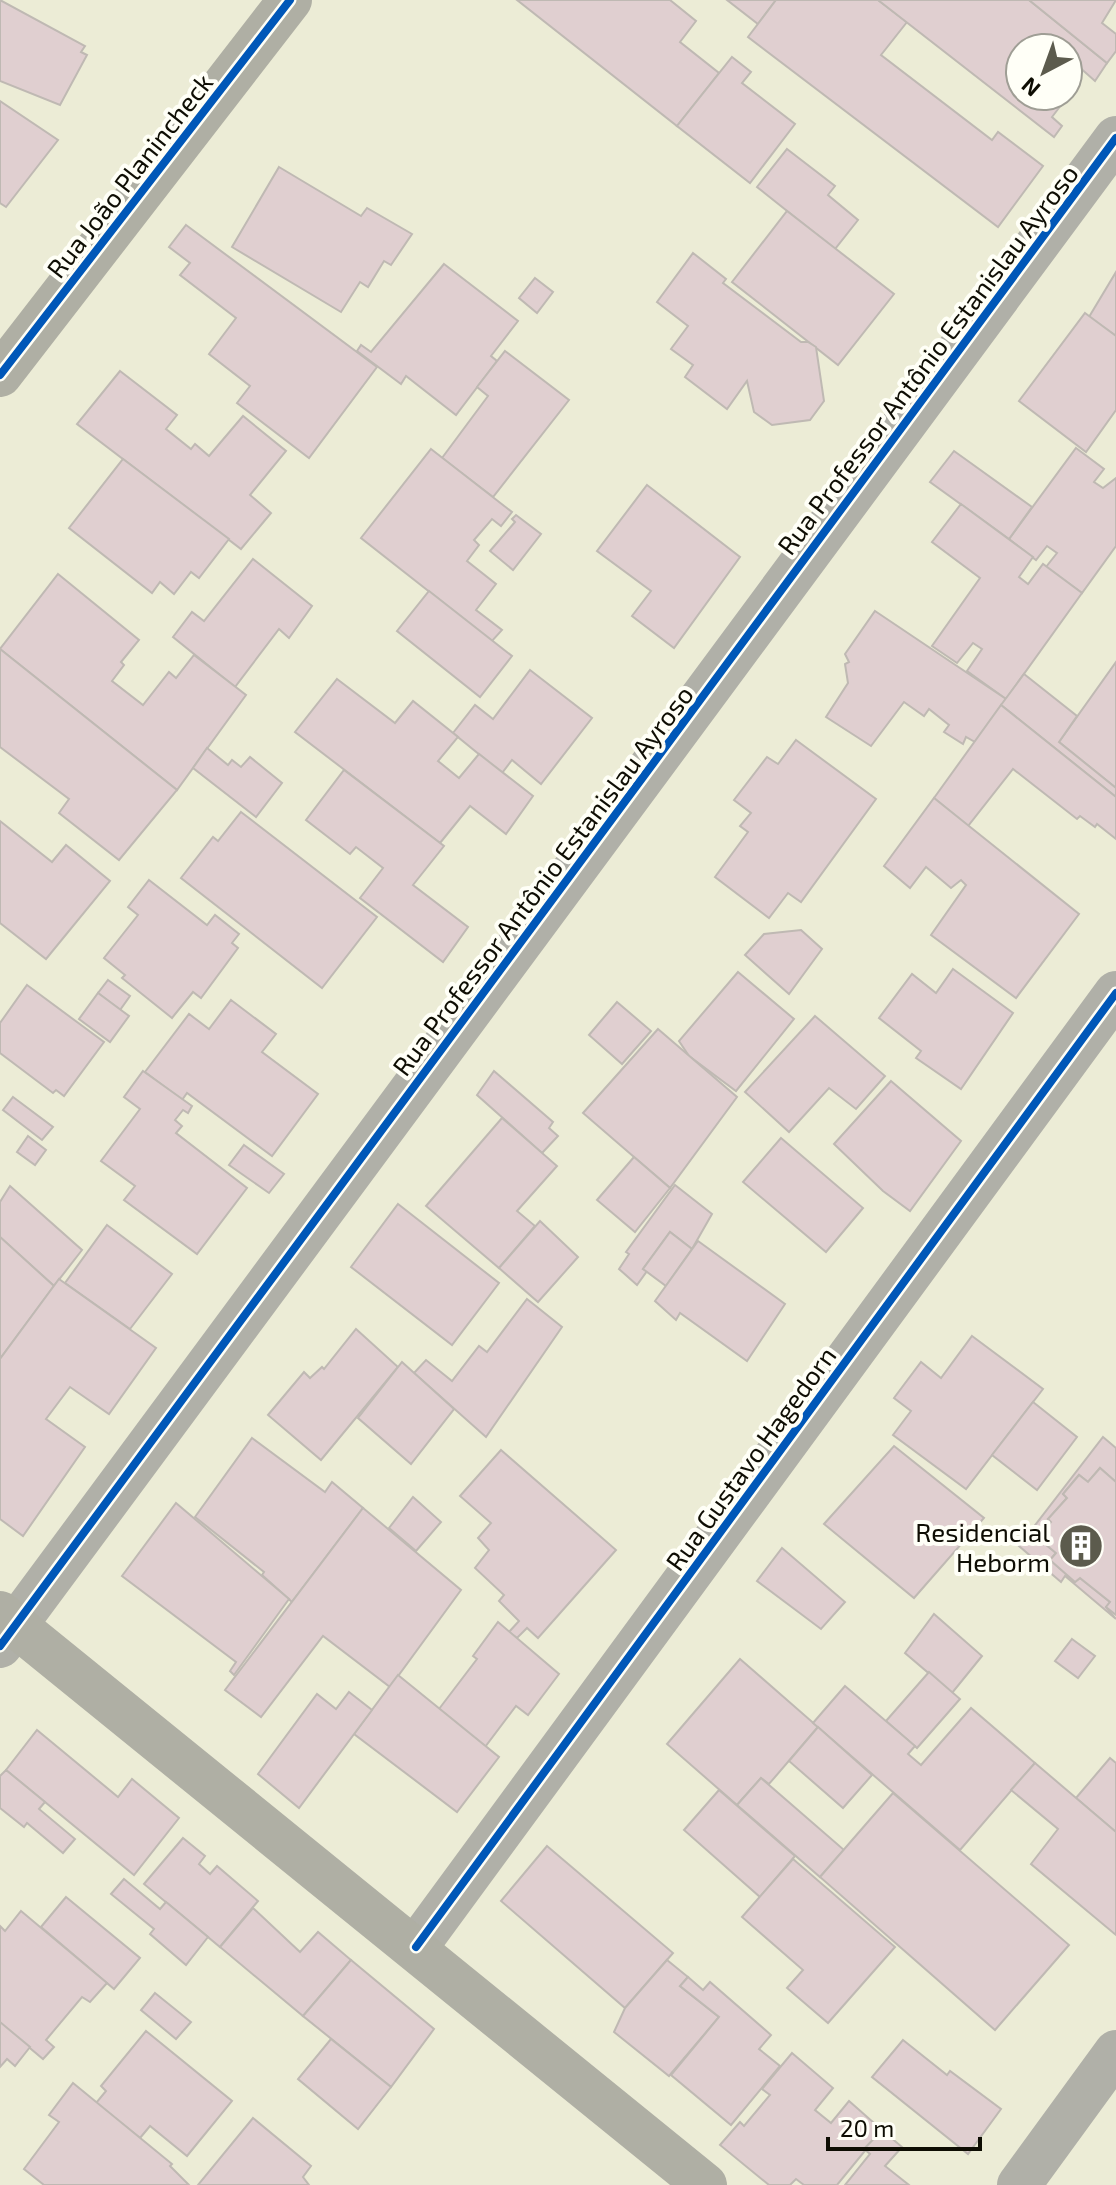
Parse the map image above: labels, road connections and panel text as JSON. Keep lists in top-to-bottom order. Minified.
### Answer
{"streets":{"main road":["Rua João Planincheck"],"street":["Rua Professor Antônio Estanislau Ayroso","Rua Gustavo Hagedorn"]},"places":{"building":["Residencial Heborm"]},"scale_bar":"20 m","north":"bottom left"}
